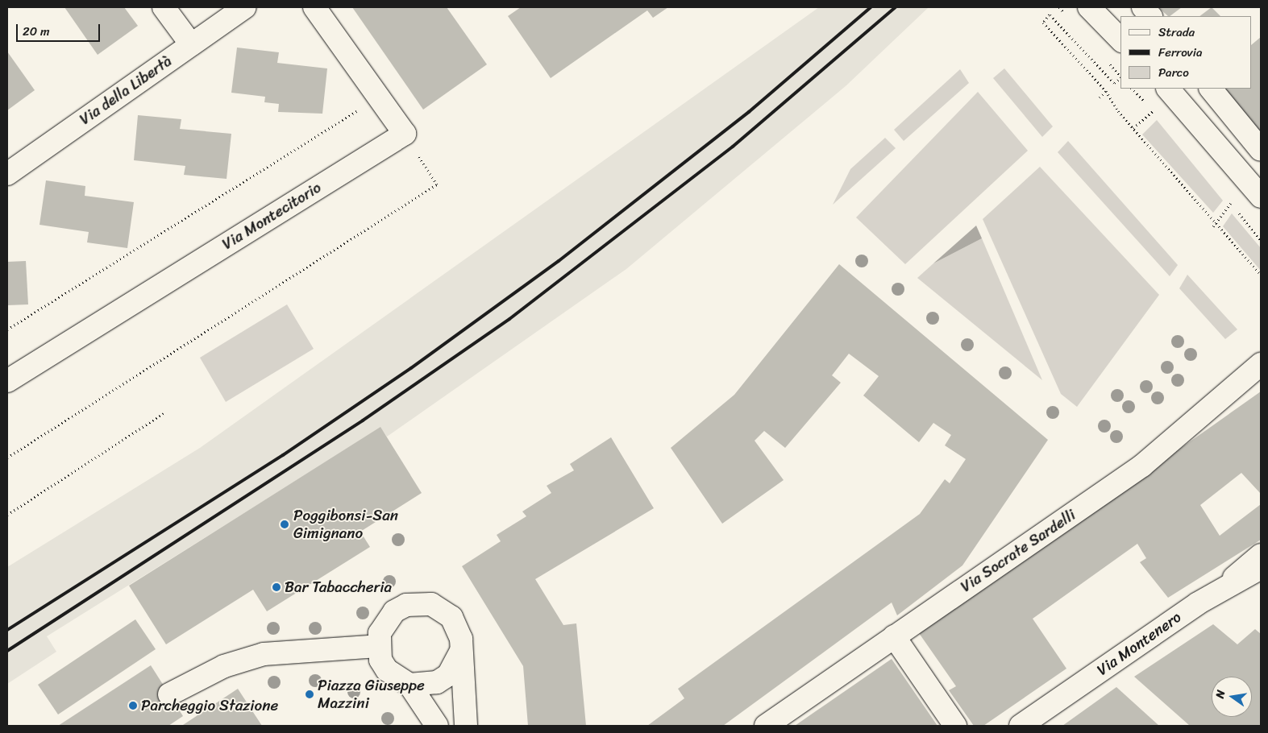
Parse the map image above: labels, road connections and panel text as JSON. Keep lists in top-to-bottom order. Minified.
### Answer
{"streets":{"street":["Via della Libertà","Via Montecitorio","Via Socrate Sardelli","Via Montenero"]},"places":["Poggibonsi-San Gimignano","Bar Tabaccheria","Piazza Giuseppe Mazzini","Parcheggio Stazione"],"legend":["Strada","Ferrovia","Parco"],"scale_bar":"20 m","north":"left"}
